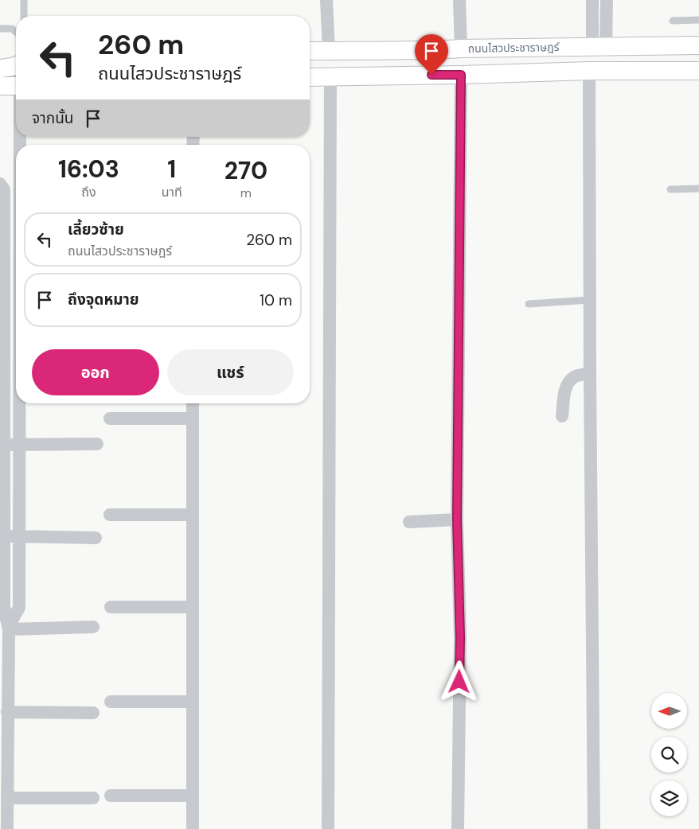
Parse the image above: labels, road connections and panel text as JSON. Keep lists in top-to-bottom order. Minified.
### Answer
{"streets":{"main road":["ถนนไสวประชาราษฎร์"]},"north":"left","page":{"turn":["260 m","ถนนไสวประชาราษฎร์"],"then":"จากนั้น","eta":["16:03","ถึง","1","นาที","270","m"],"list":[{"name":"เลี้ยวซ้าย","note":"ถนนไสวประชาราษฎร์","value":"260 m"},{"name":"ถึงจุดหมาย","value":"10 m"}],"buttons":["ออก","แชร์"]}}
